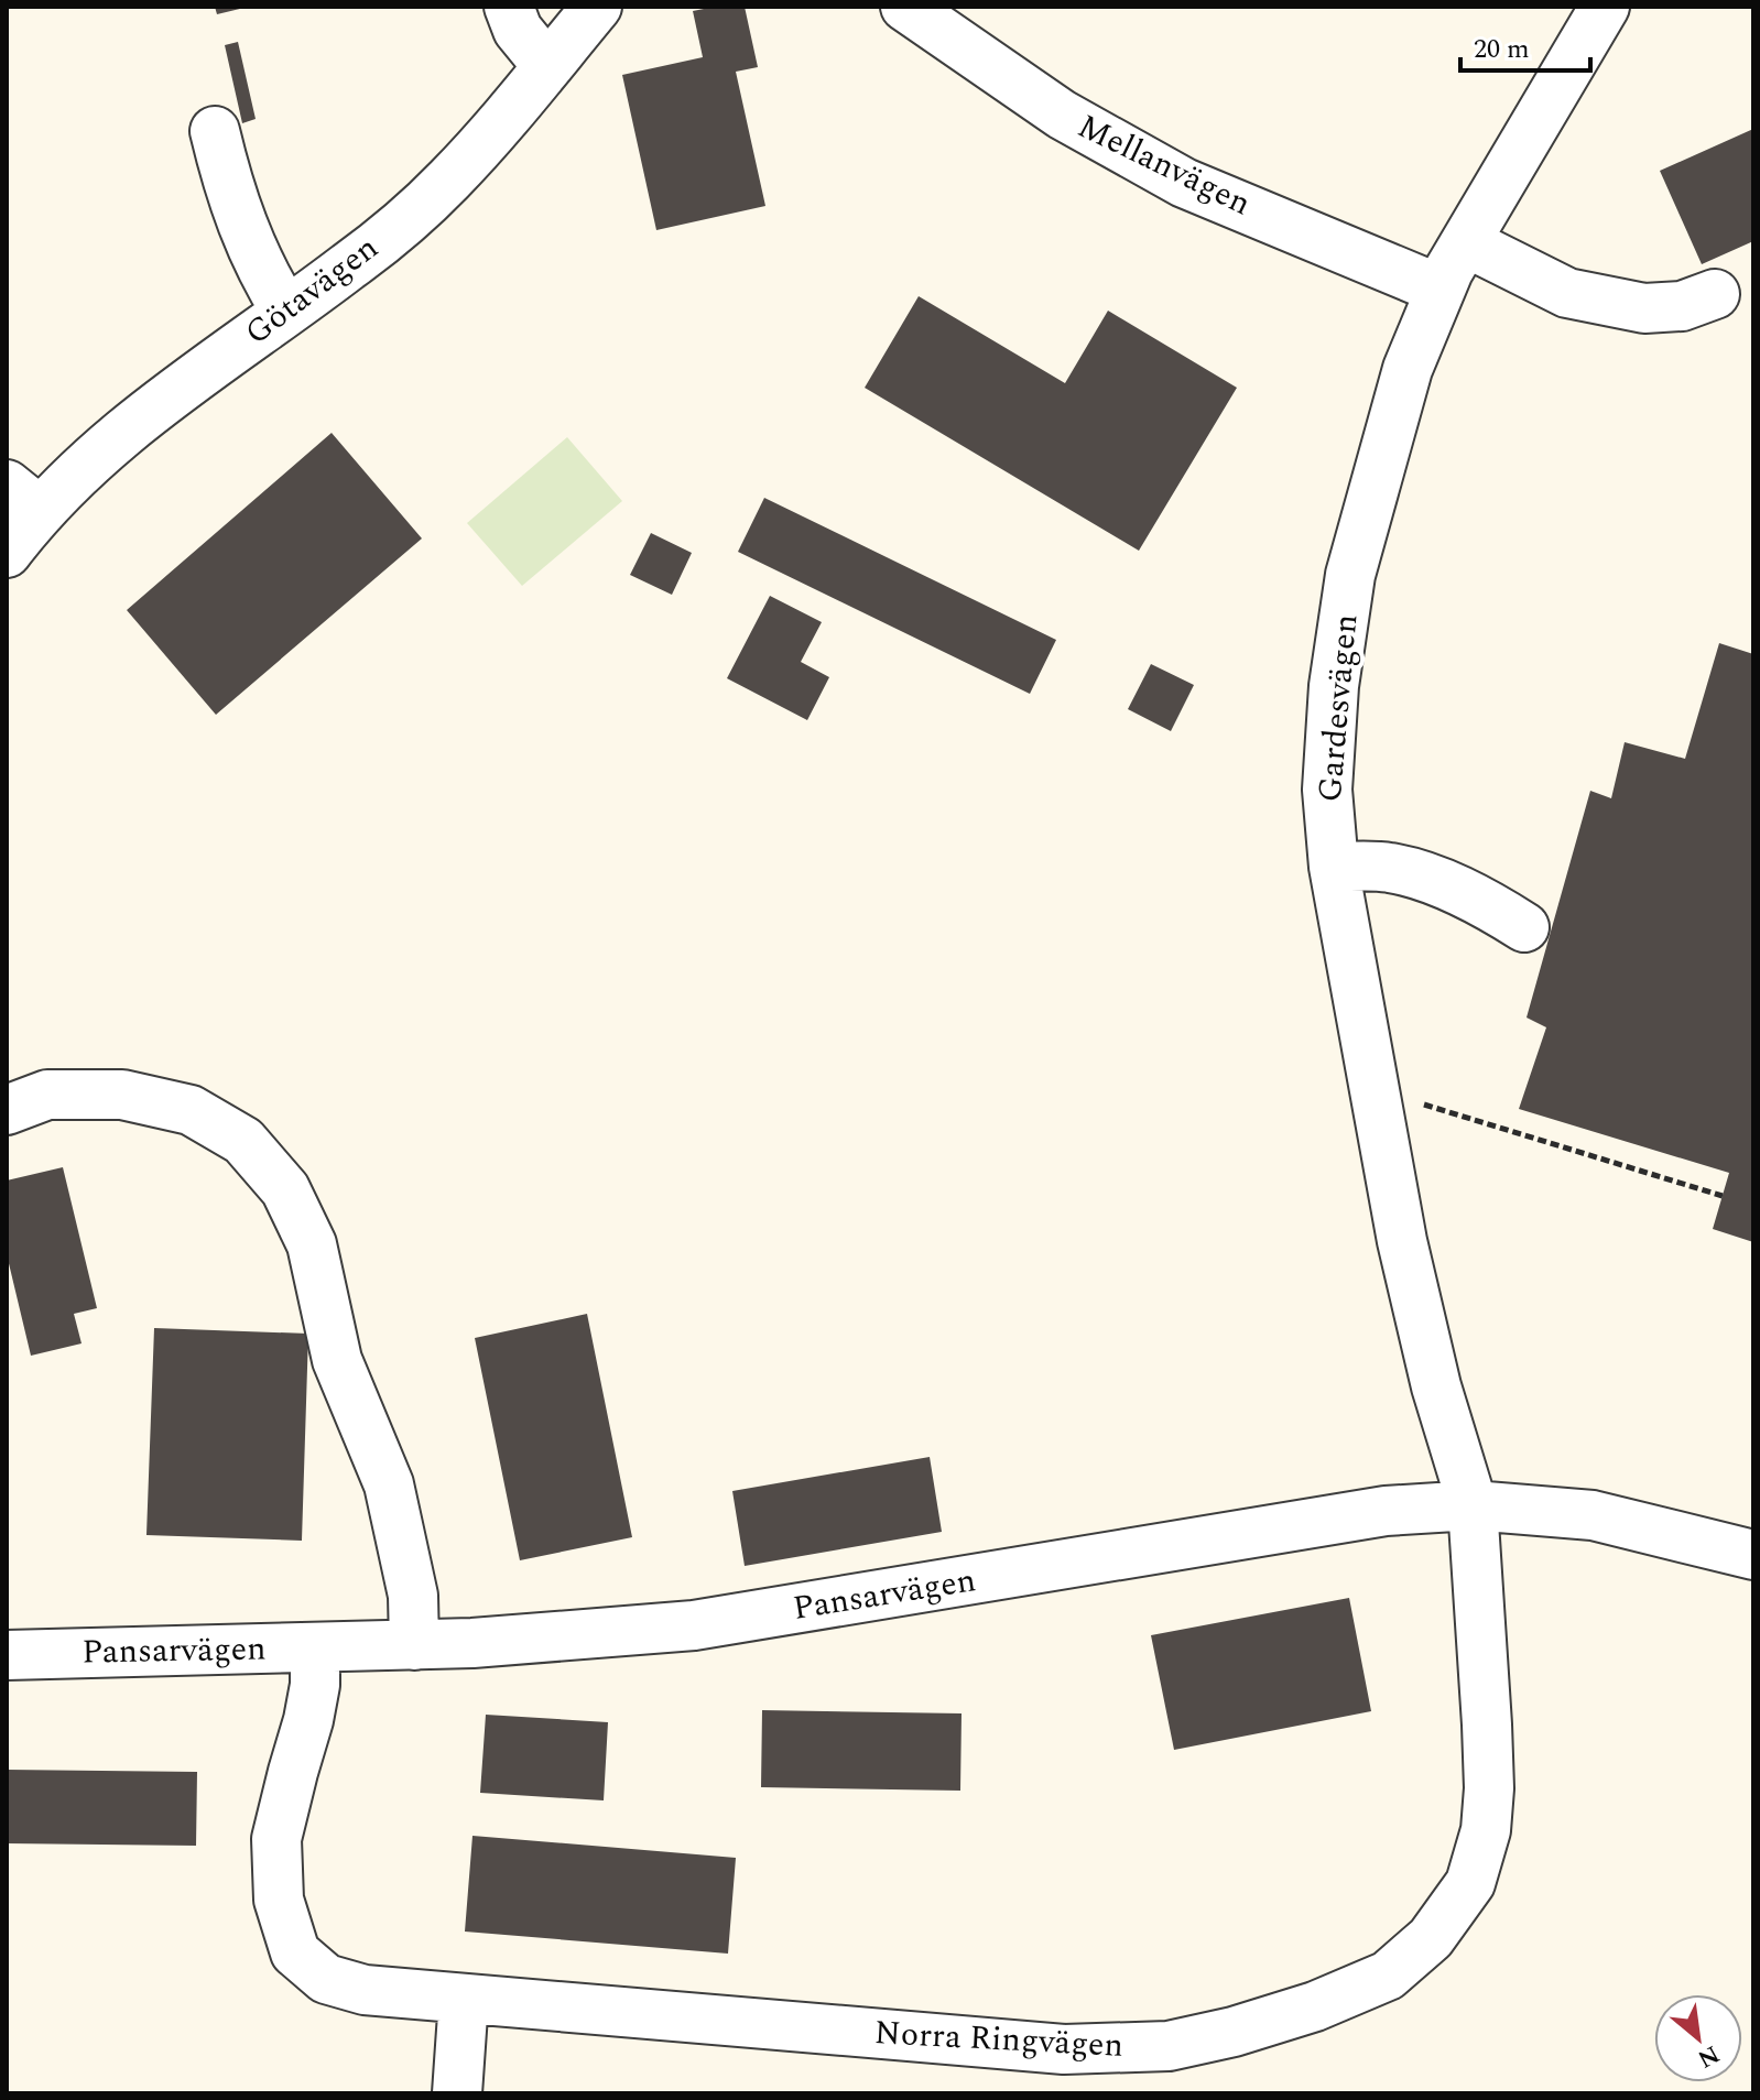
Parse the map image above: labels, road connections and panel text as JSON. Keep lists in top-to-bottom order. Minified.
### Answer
{"streets":{"lane":["Mellanvägen","Götavägen","Gardesvägen","Pansarvägen","Norra Ringvägen"]},"crossings":[["Mellanvägen","Gardesvägen"],["Gardesvägen","Pansarvägen"],["Gardesvägen","Norra Ringvägen"],["Pansarvägen","Norra Ringvägen"]],"scale_bar":"20 m","north":"bottom right"}
